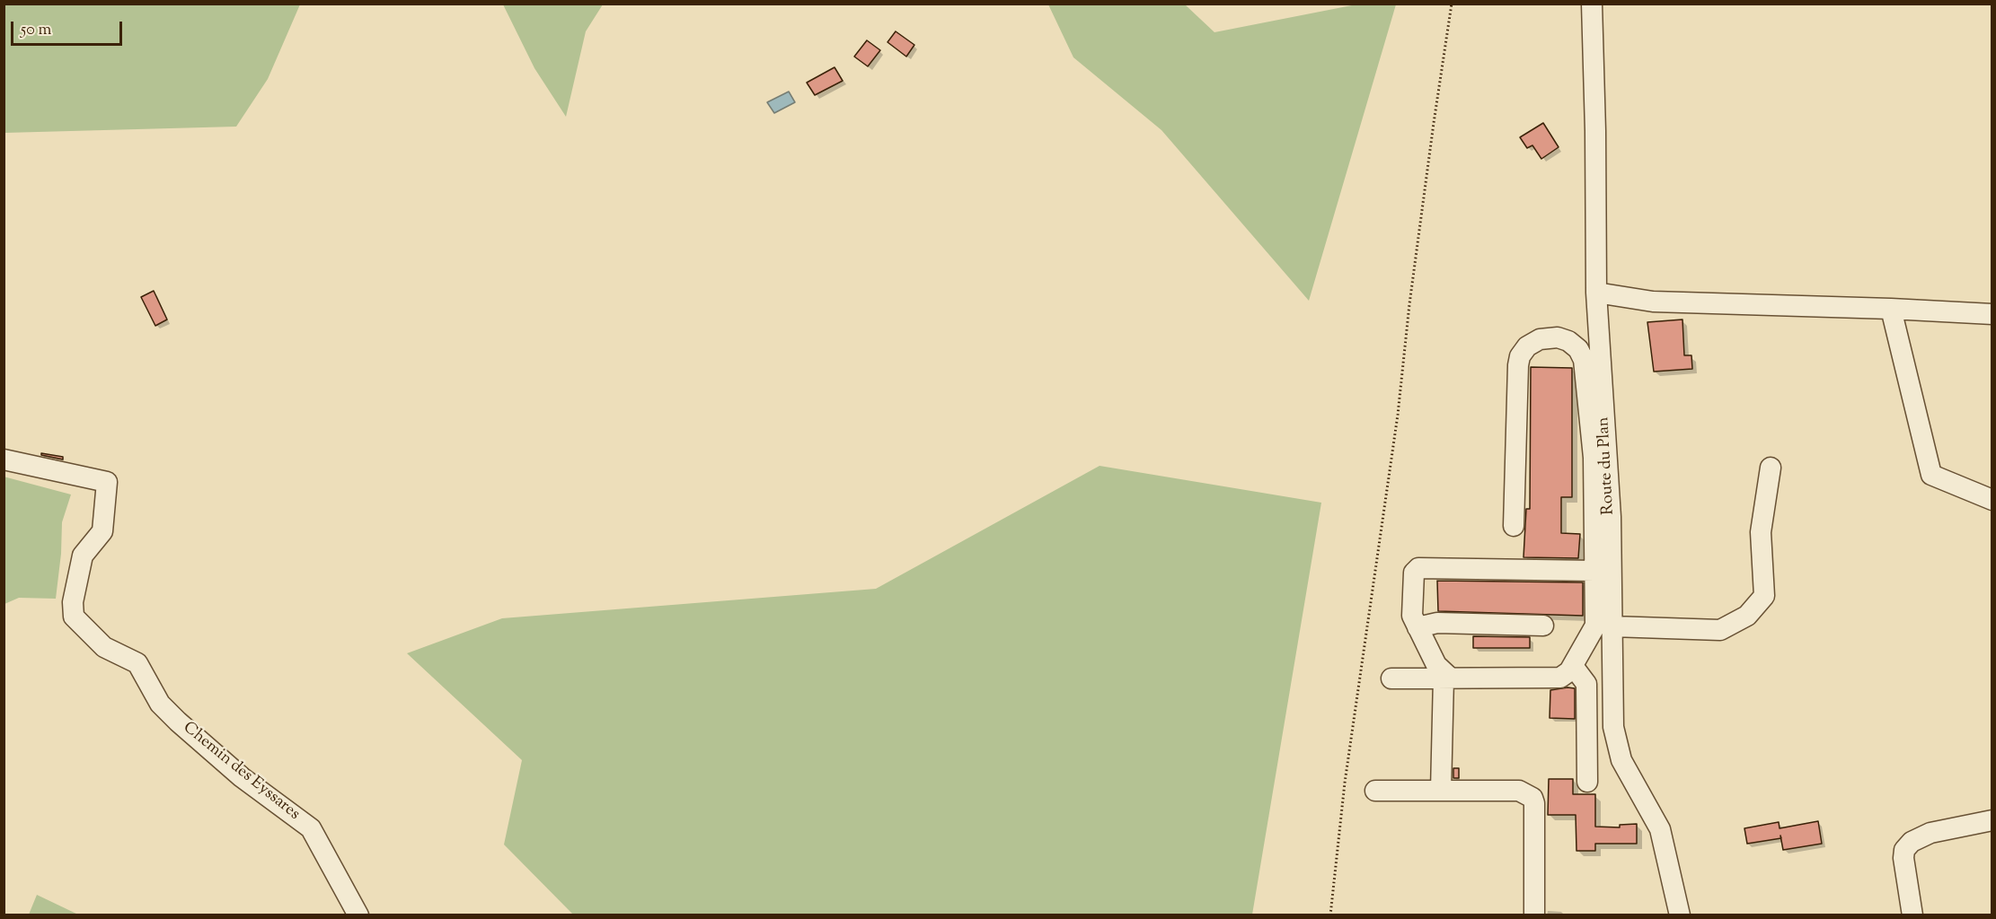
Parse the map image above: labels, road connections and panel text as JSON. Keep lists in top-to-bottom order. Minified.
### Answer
{"streets":{"street":["Route du Plan","Chemin des Eyssares"]},"scale_bar":"50 m"}
